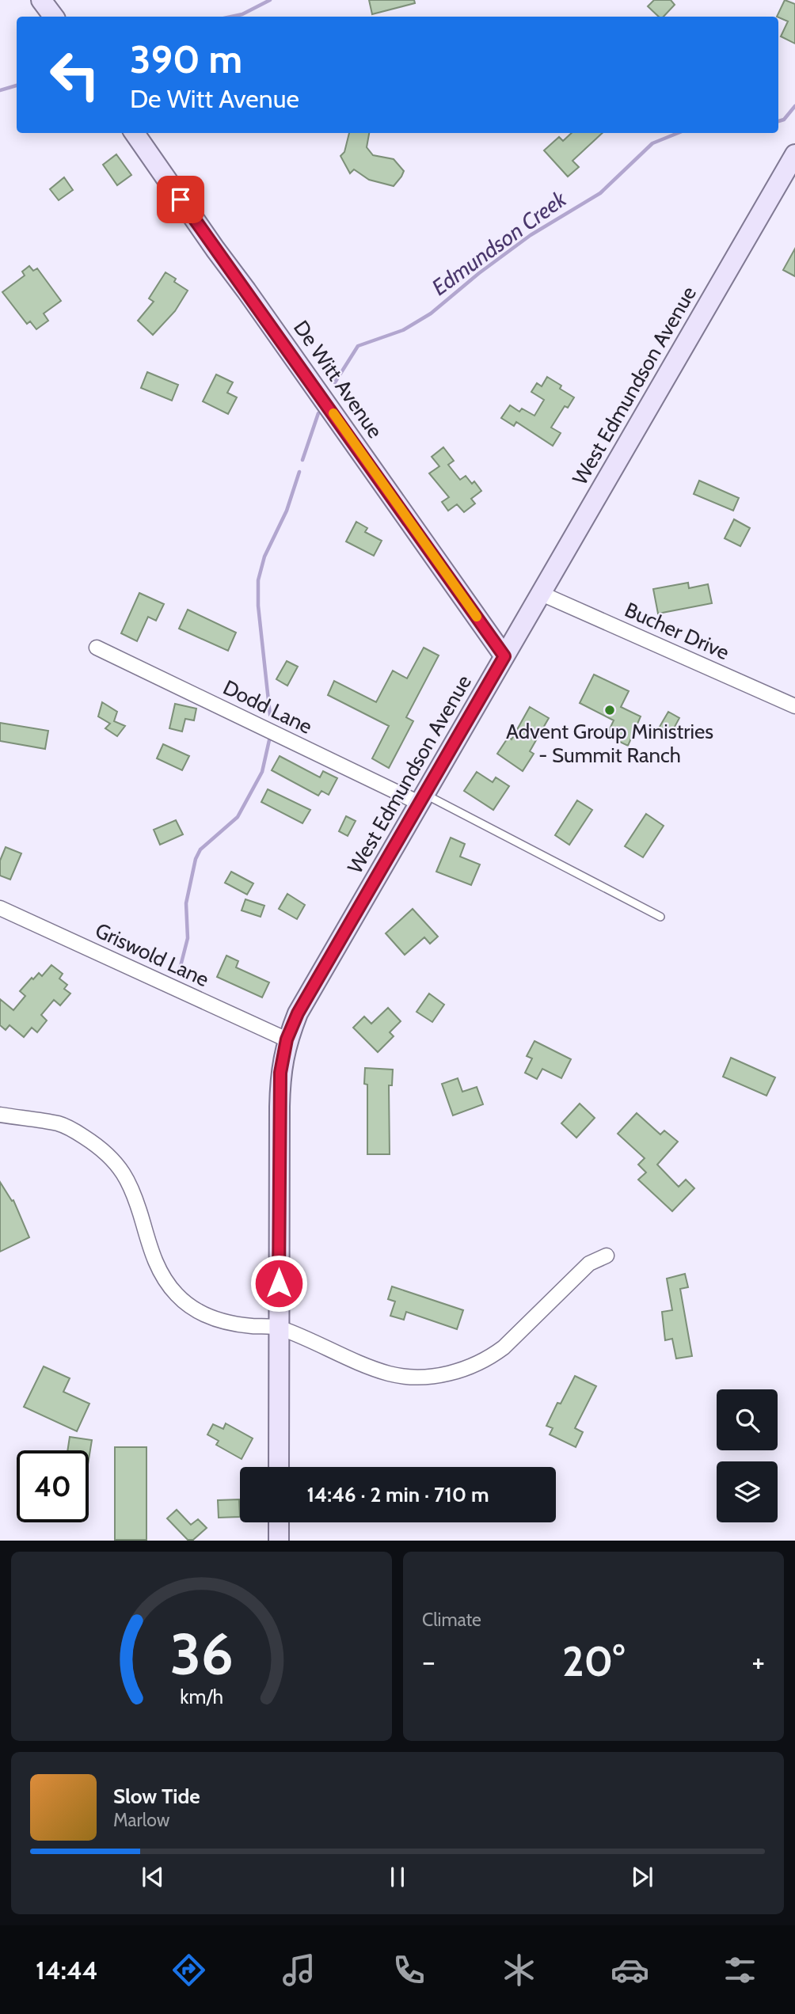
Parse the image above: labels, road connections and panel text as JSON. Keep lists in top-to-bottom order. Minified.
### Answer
{"streets":{"street":["De Witt Avenue","West Edmundson Avenue","Bucher Drive","Dodd Lane","Griswold Lane"]},"crossings":[["De Witt Avenue","West Edmundson Avenue"],["West Edmundson Avenue","Bucher Drive"],["West Edmundson Avenue","Dodd Lane"],["West Edmundson Avenue","Griswold Lane"]],"water":["Edmundson Creek"],"places":["Advent Group Ministries - Summit Ranch"],"page":{"turn":["390 m","De Witt Avenue"],"limit":"40","trip":"14:46 · 2 min · 710 m","tile":"Climate","heat":["−","20°","+"],"song":["Slow Tide","Marlow"],"tabs":"14:44","gauge":["36","km/h"]}}
